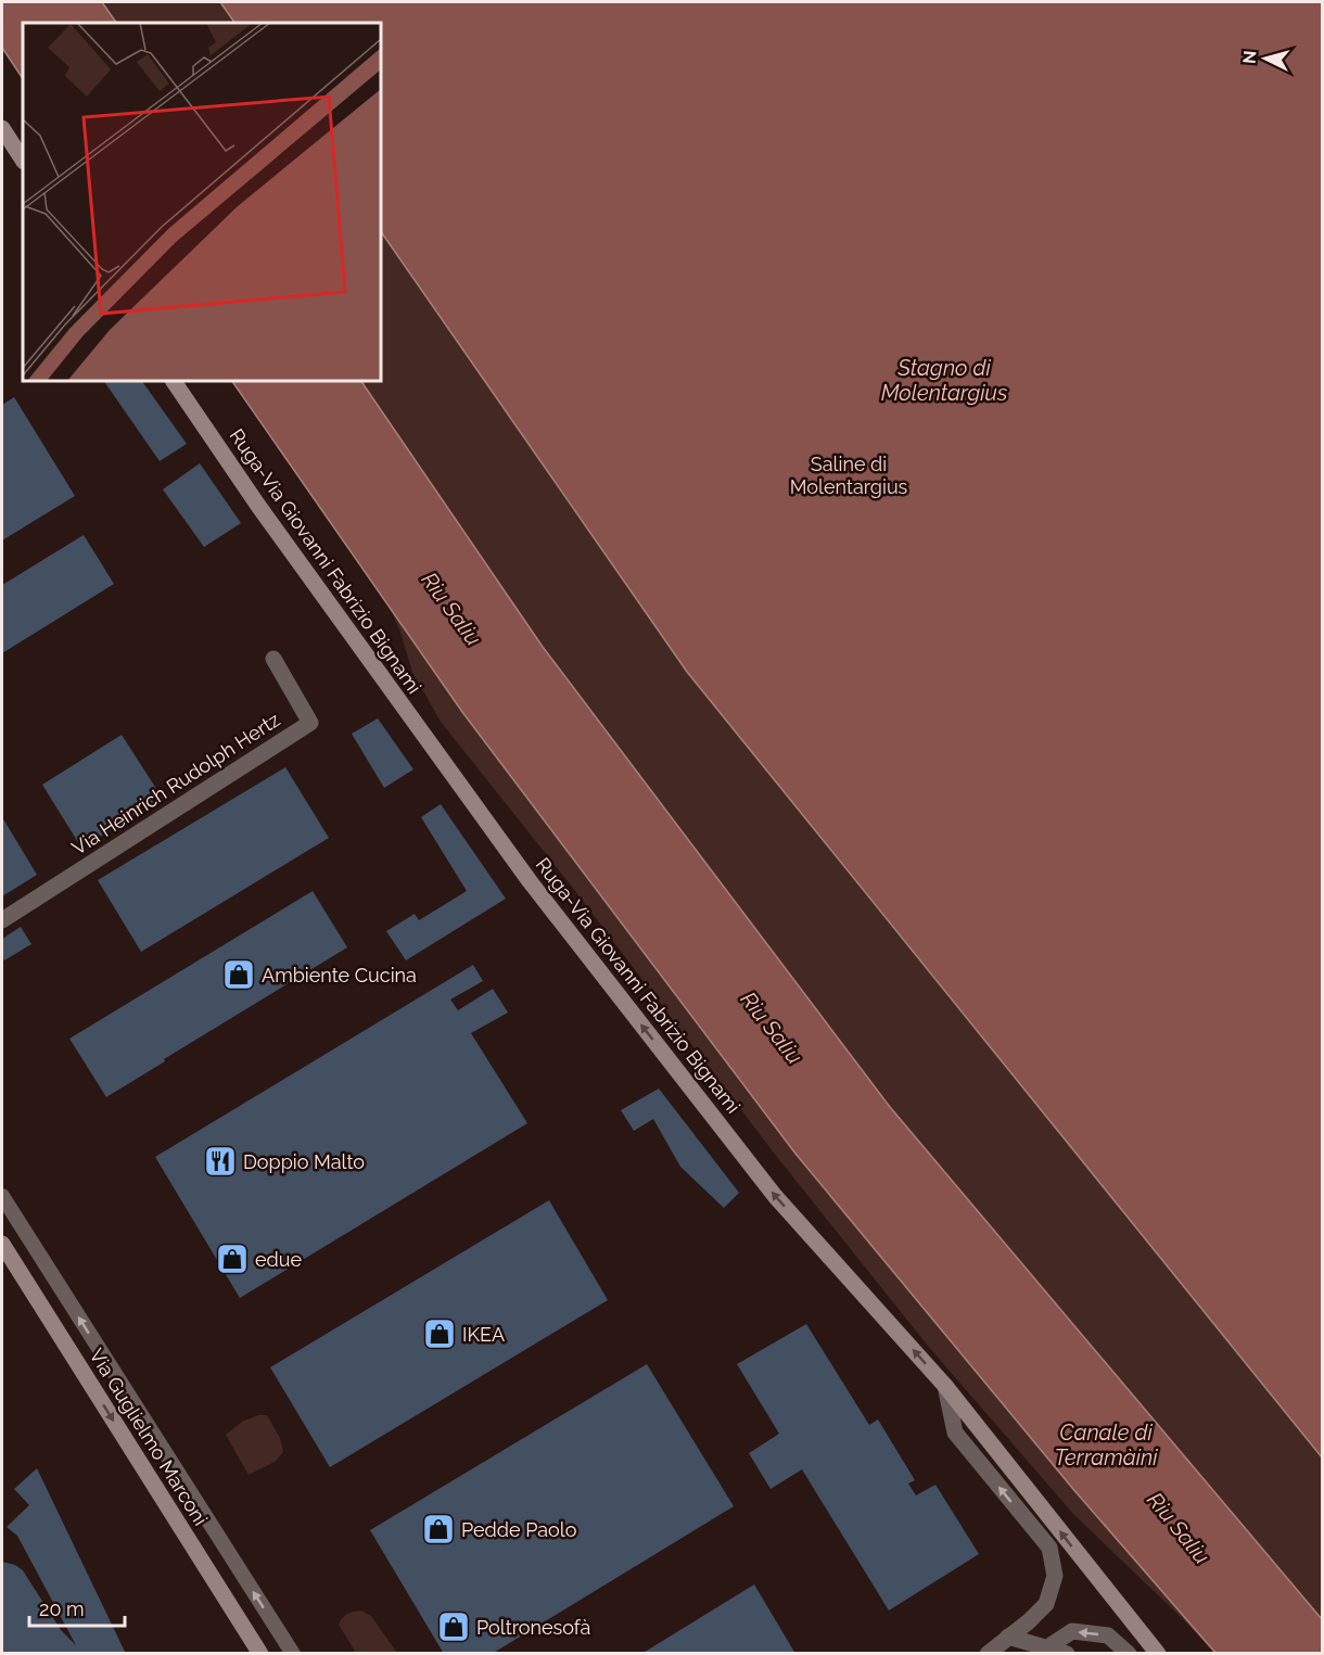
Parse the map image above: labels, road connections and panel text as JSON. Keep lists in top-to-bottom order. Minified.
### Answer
{"streets":{"main road":["Ruga-Via Giovanni Fabrizio Bignami","Via Guglielmo Marconi"],"street":["Via Heinrich Rudolph Hertz"]},"one_way":["Ruga-Via Giovanni Fabrizio Bignami","Via Guglielmo Marconi"],"water":["Stagno di Molentargius","Riu Saliu","Canale di Terramàini"],"parks":["Saline di Molentargius"],"places":{"shop":["Ambiente Cucina","edue","IKEA","Pedde Paolo","Poltronesofà"],"restaurant":["Doppio Malto"]},"scale_bar":"20 m","north":"left"}
